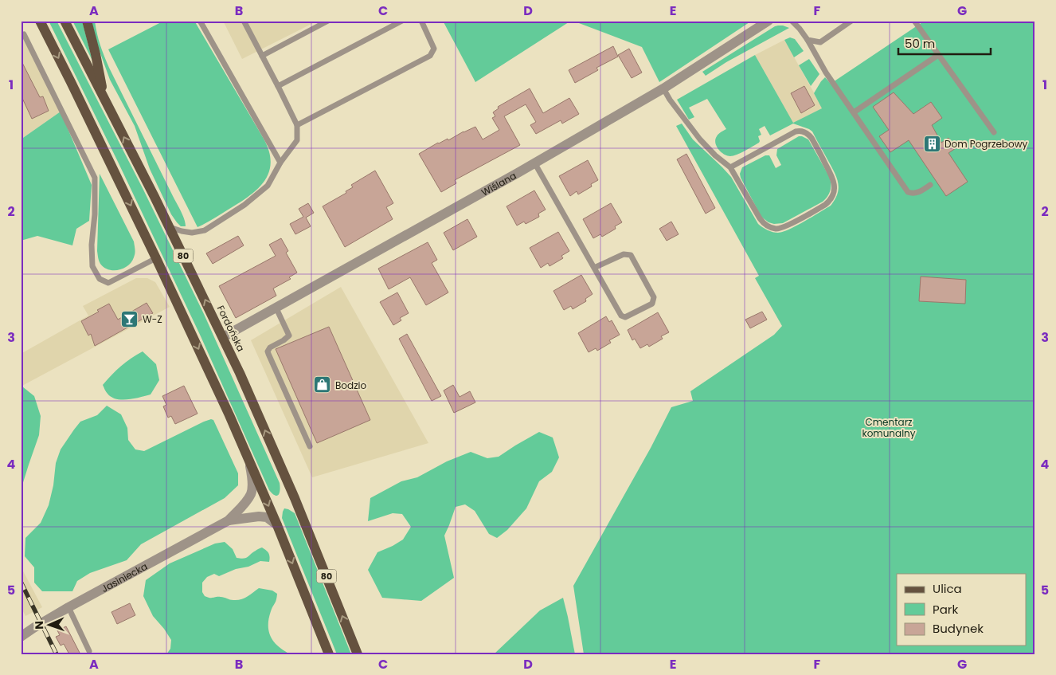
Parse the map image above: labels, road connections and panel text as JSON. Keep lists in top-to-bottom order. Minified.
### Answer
{"streets":{"main road":["80","Fordońska"],"street":["Wiślana","Jasiniecka"]},"crossings":[["Wiślana","Fordońska"],["80","Jasiniecka"]],"parks":["Cmentarz komunalny"],"places":{"building":["Dom Pogrzebowy"],"bar":["W-Z"],"shop":["Bodzio"]},"legend":["Ulica","Park","Budynek"],"scale_bar":"50 m","north":"left","grid":{"columns":["A","B","C","D","E","F","G"],"rows":["1","2","3","4","5"]}}
